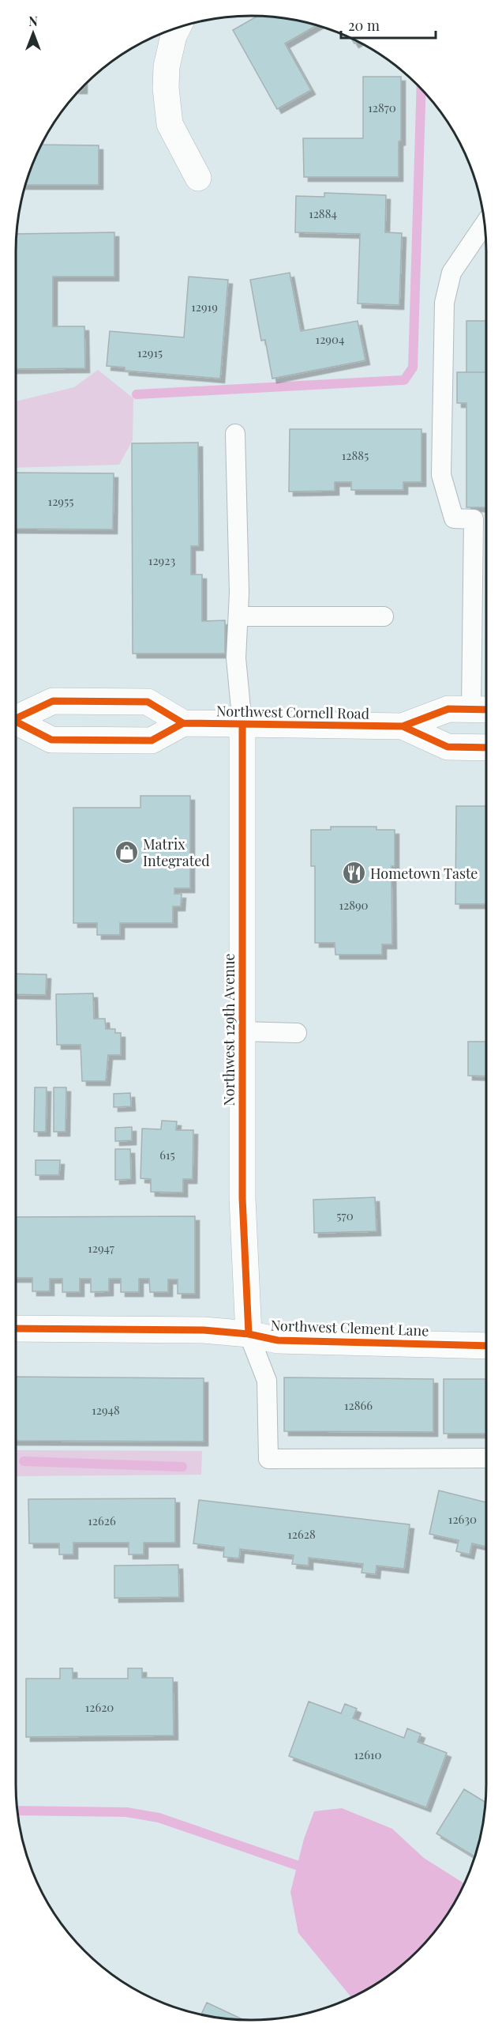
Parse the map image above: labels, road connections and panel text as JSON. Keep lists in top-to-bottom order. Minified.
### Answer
{"streets":{"street":["Northwest Cornell Road","Northwest 129th Avenue","Northwest Clement Lane"]},"crossings":[["Northwest Cornell Road","Northwest 129th Avenue"],["Northwest 129th Avenue","Northwest Clement Lane"]],"places":{"shop":["Matrix Integrated"],"restaurant":["Hometown Taste"]},"house_numbers":["12870","12884","12919","12904","12915","12885","12955","12923","12890","615","570","12947","12866","12948","12630","12626","12628","12620","12610"],"scale_bar":"20 m","north":"top"}
